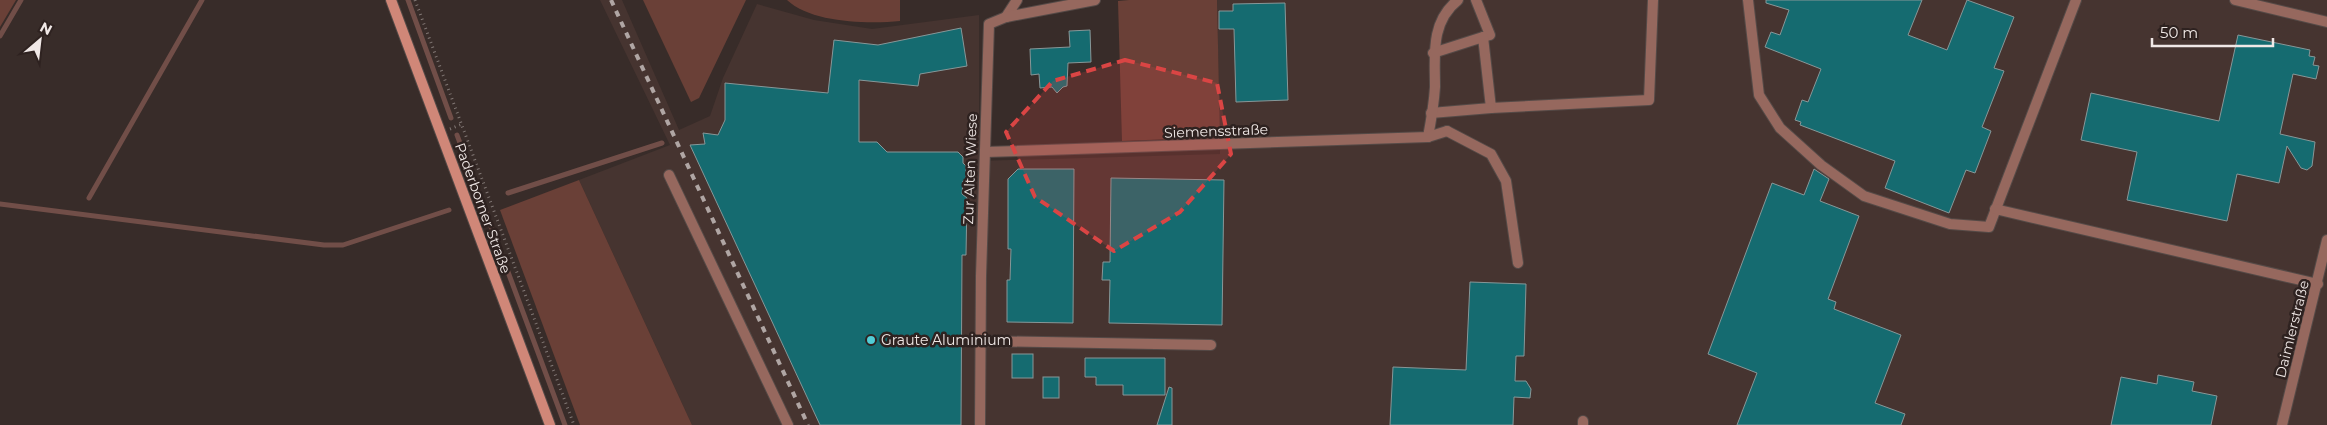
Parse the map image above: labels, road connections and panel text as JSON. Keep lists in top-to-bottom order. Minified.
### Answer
{"streets":{"main road":["Paderborner Straße"],"street":["Siemensstraße","Zur Alten Wiese","Daimlerstraße"]},"crossings":[["Siemensstraße","Zur Alten Wiese"]],"places":["Graute Aluminium"],"scale_bar":"50 m","north":"top right"}
